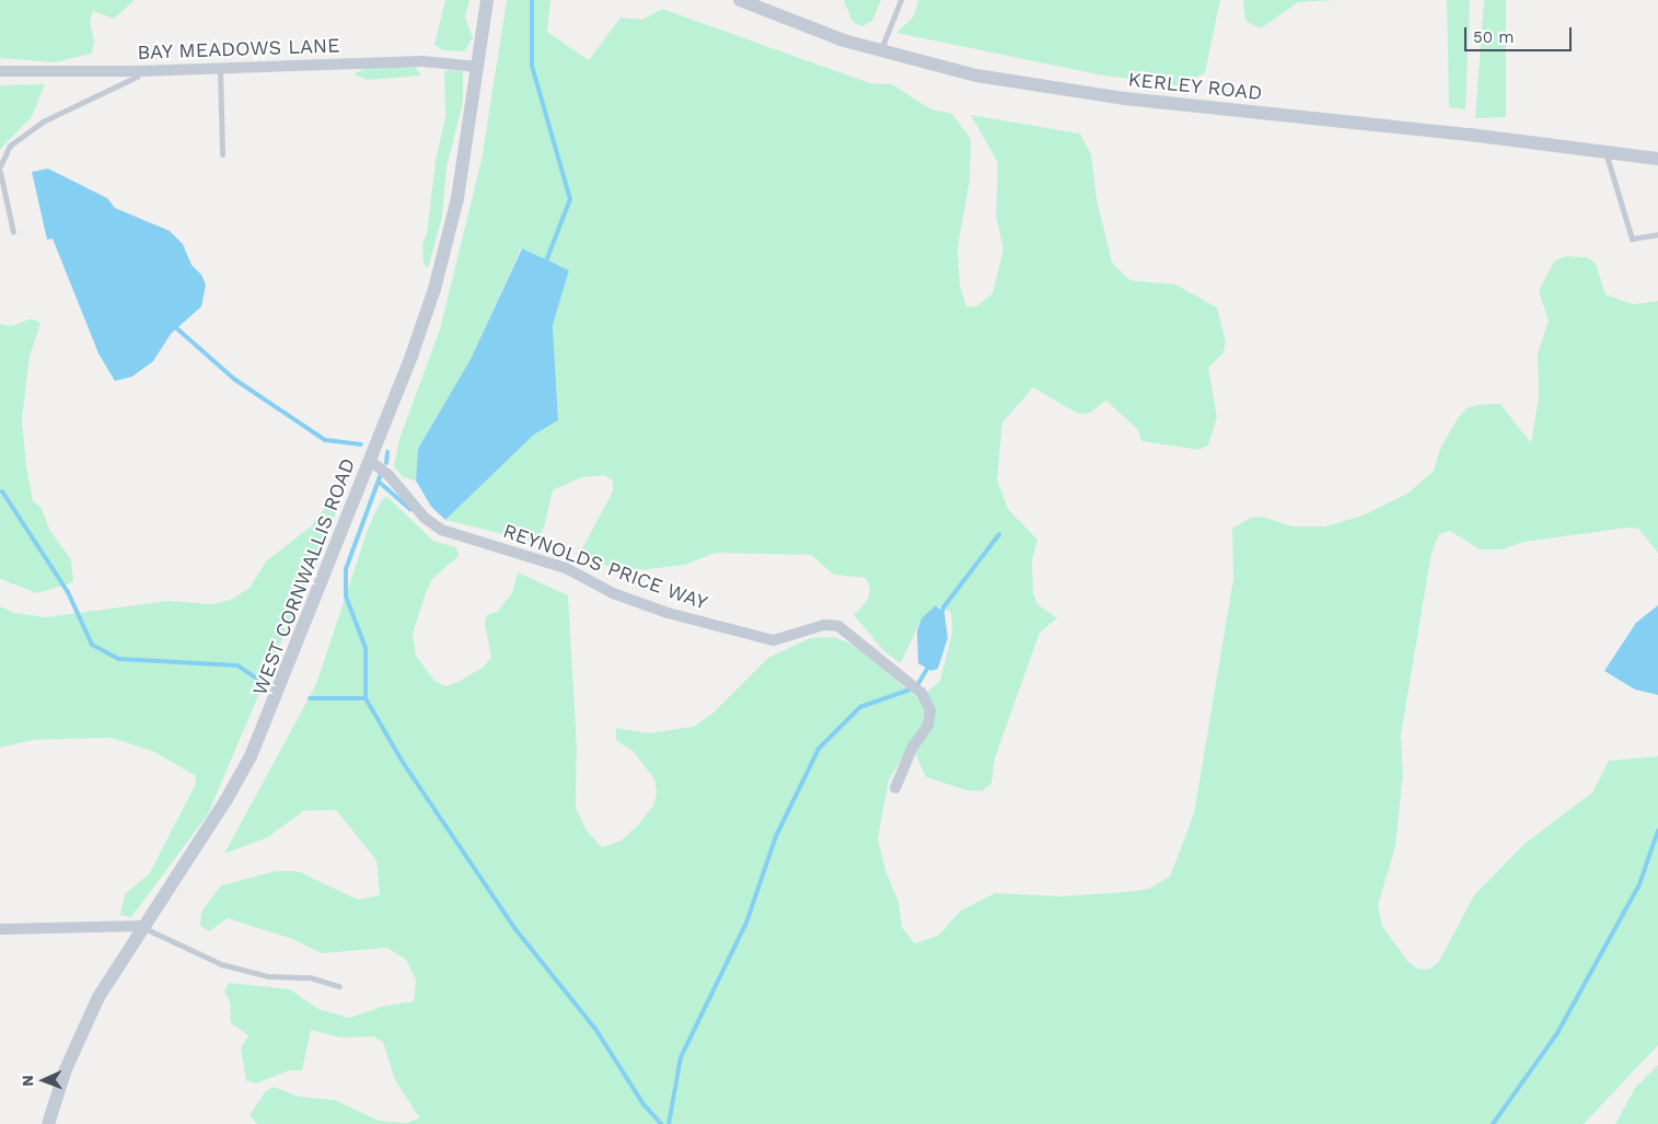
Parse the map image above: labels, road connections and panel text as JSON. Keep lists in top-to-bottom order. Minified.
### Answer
{"streets":{"street":["BAY MEADOWS LANE","KERLEY ROAD","REYNOLDS PRICE WAY","WEST CORNWALLIS ROAD"]},"crossings":[["BAY MEADOWS LANE","WEST CORNWALLIS ROAD"],["REYNOLDS PRICE WAY","WEST CORNWALLIS ROAD"]],"scale_bar":"50 m","north":"left"}
